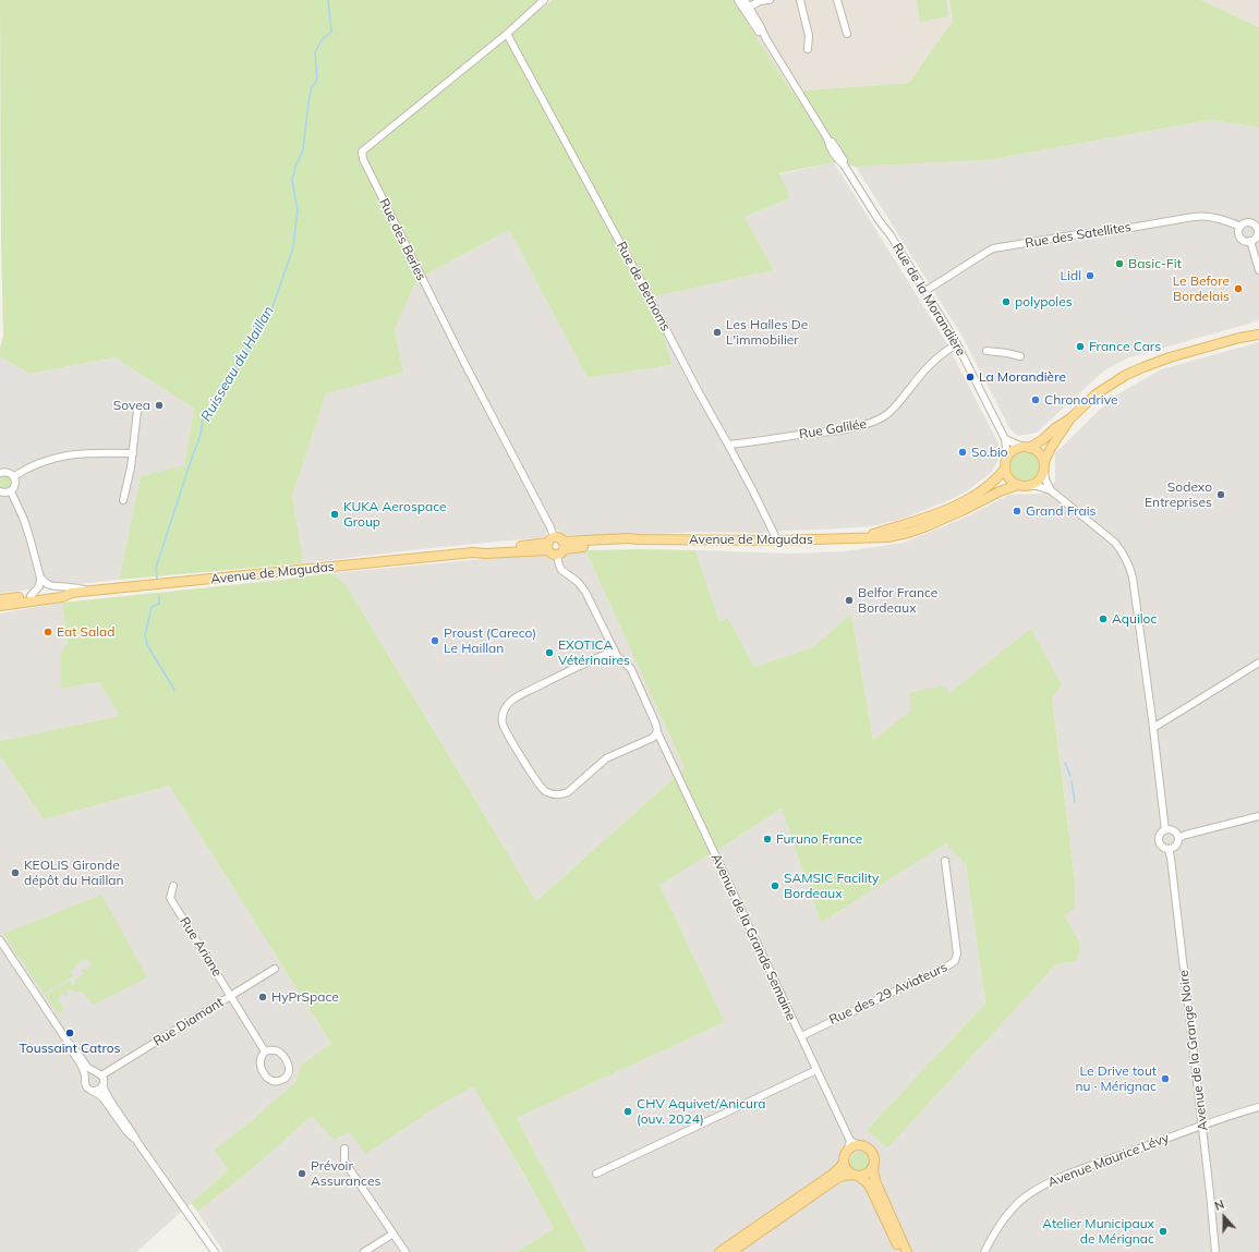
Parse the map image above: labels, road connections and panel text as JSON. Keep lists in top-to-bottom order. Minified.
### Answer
{"streets":{"main road":["Avenue de Magudas"],"street":["Rue des Satellites","Rue des Berles","Rue de Betnoms","Rue de la Morandière","Rue Galilée","Avenue de la Grande Semaine","Rue Ariane","Rue des 29 Aviateurs","Rue Diamant","Avenue de la Grange Noire","Avenue Maurice Lévy"]},"crossings":[["Rue des Satellites","Rue de la Morandière"],["Rue des Berles","Rue de Betnoms"],["Rue des Berles","Avenue de Magudas"],["Rue de Betnoms","Rue Galilée"],["Rue de Betnoms","Avenue de Magudas"],["Rue de la Morandière","Rue Galilée"],["Rue de la Morandière","Avenue de Magudas"],["Avenue de Magudas","Avenue de la Grande Semaine"],["Avenue de la Grande Semaine","Rue des 29 Aviateurs"],["Rue Ariane","Rue Diamant"],["Avenue de la Grange Noire","Avenue Maurice Lévy"]],"water":["Ruisseau du Haillan"],"places":["Basic-Fit","Lidl","Le Before Bordelais","polypoles","Les Halles De L'immobilier","France Cars","La Morandière","Chronodrive","Sovea","So.bio","Sodexo Entreprises","Grand Frais","KUKA Aerospace Group","Belfor France Bordeaux","Aquiloc","Eat Salad","Proust (Careco) Le Haillan","EXOTICA Vétérinaires","Furuno France","KEOLIS Gironde dépôt du Haillan","SAMSIC Facility Bordeaux","HyPrSpace","Toussaint Catros","Le Drive tout nu · Mérignac","CHV Aquivet/Anicura (ouv. 2024)","Prévoir Assurances","Atelier Municipaux de Mérignac"],"north":"top"}
